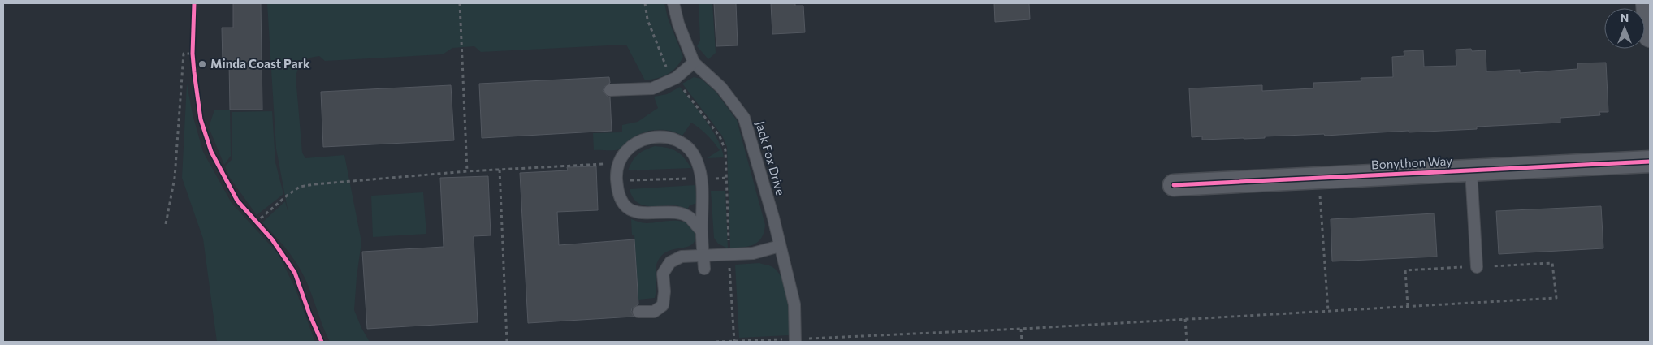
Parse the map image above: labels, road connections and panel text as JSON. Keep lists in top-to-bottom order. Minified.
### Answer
{"streets":{"street":["Bonython Way"],"lane":["Jack Fox Drive"]},"places":["Minda Coast Park"],"north":"top"}
